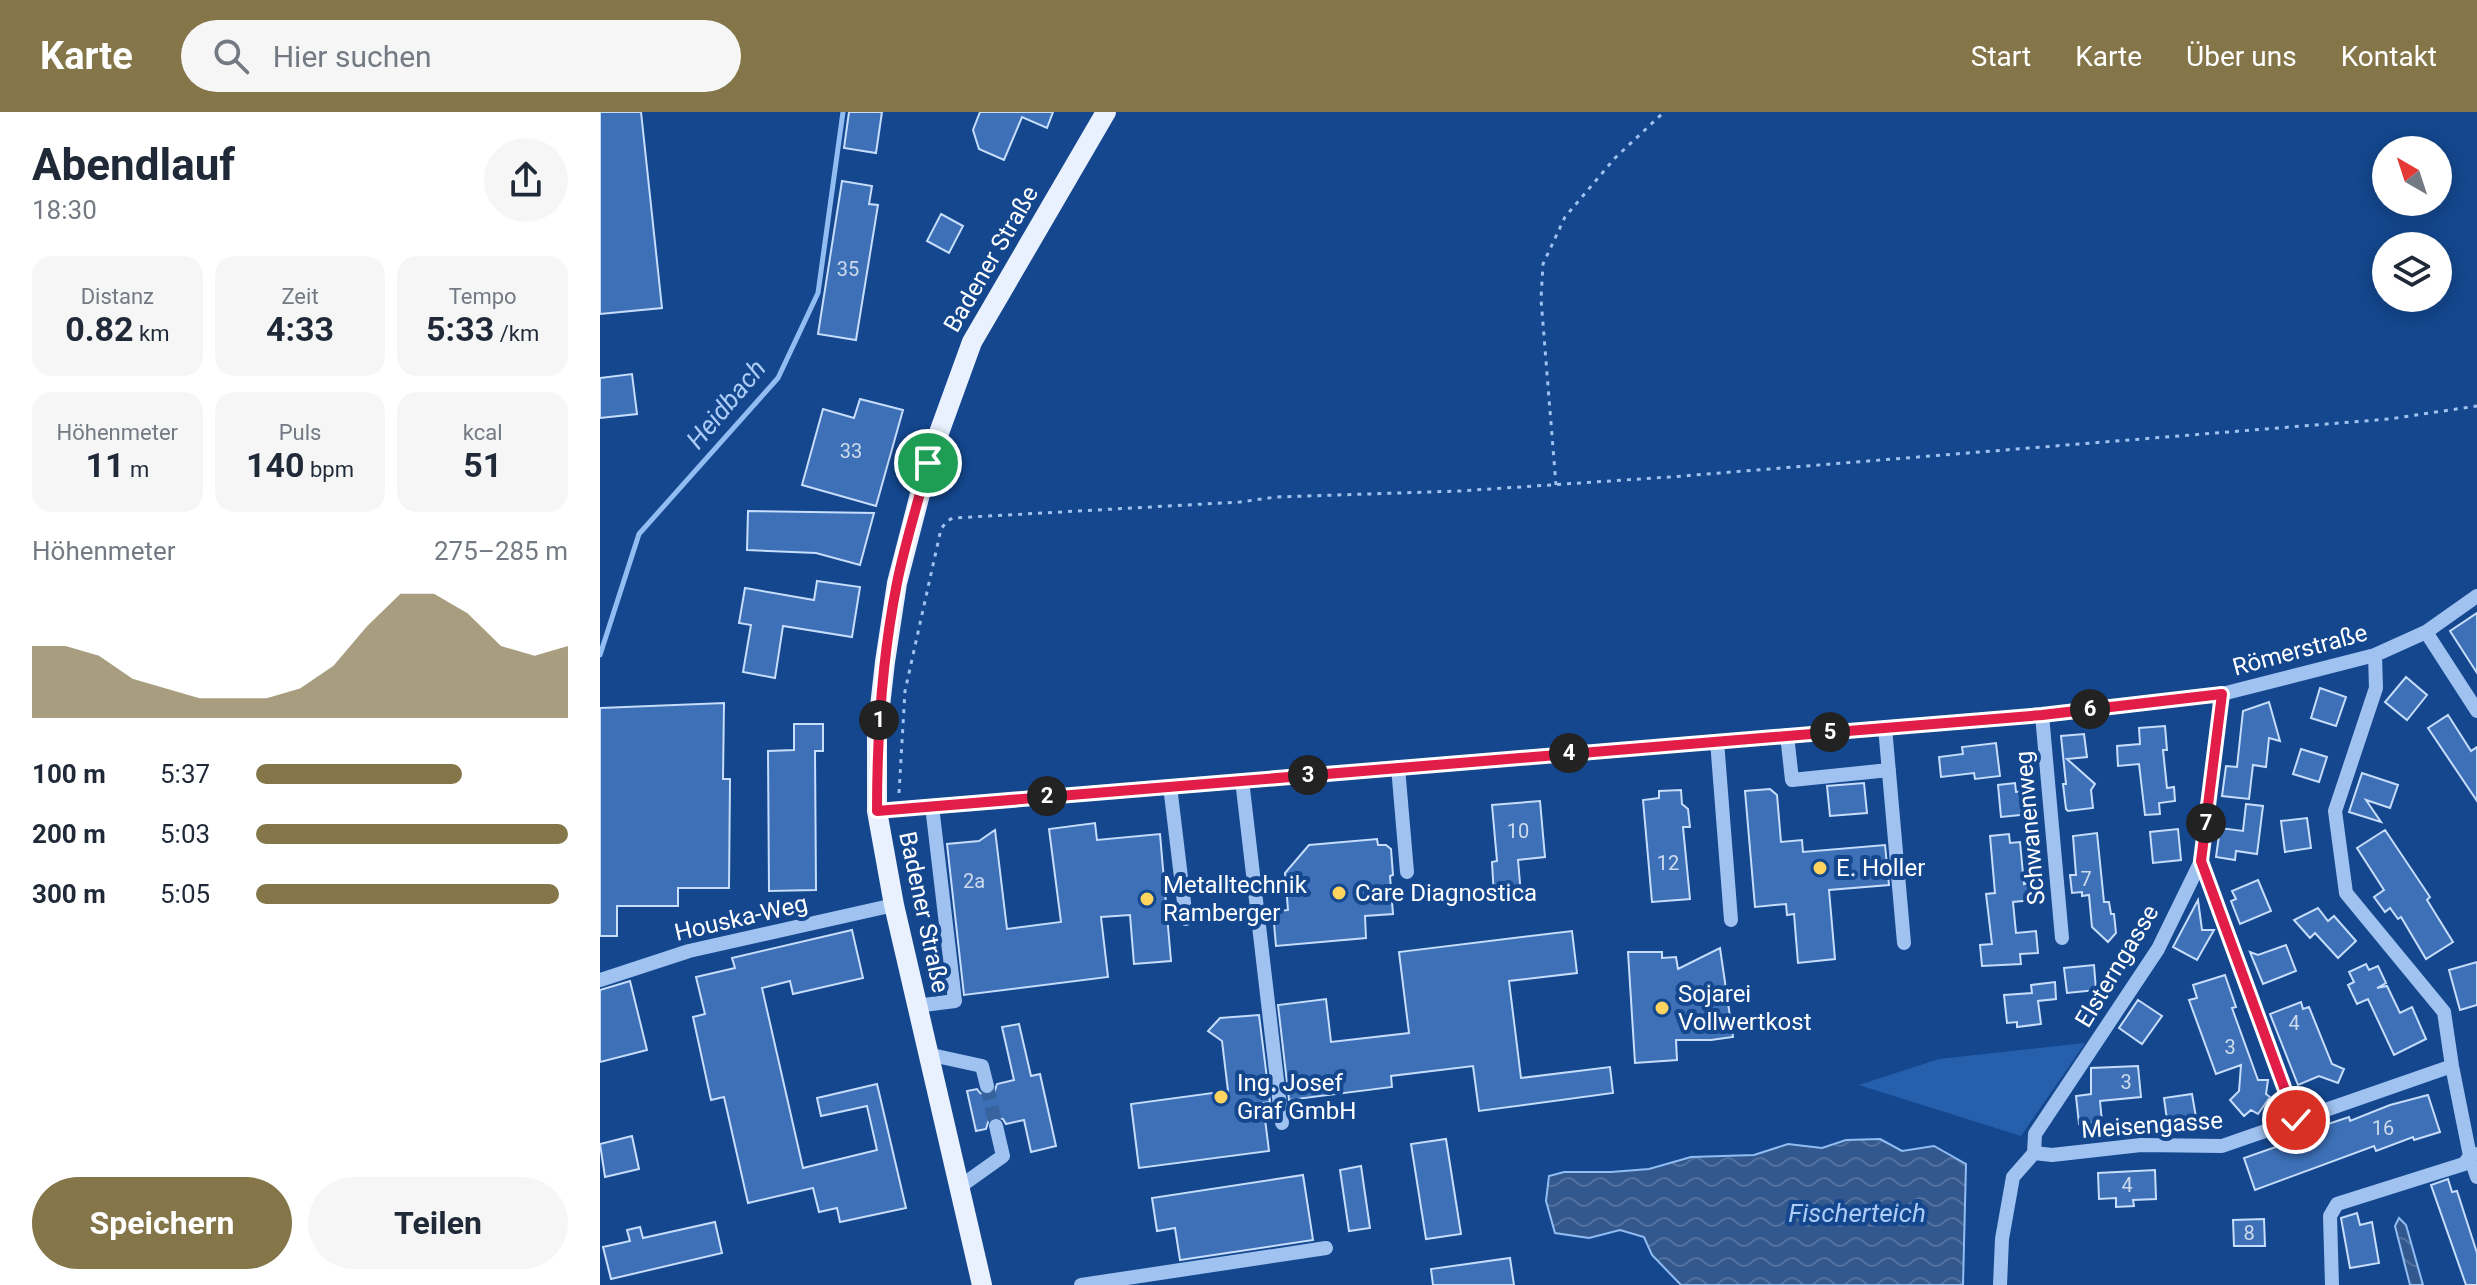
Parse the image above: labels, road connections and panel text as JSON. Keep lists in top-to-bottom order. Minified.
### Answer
{"streets":{"main road":["Badener Straße"],"street":["Römerstraße","Schwanenweg","Houska-Weg","Elsterngasse","Meisengasse"]},"crossings":[["Badener Straße","Römerstraße"],["Badener Straße","Houska-Weg"],["Römerstraße","Schwanenweg"],["Römerstraße","Elsterngasse"],["Elsterngasse","Meisengasse"]],"water":["Heidbach","Fischerteich"],"places":["E. Holler","Care Diagnostica","Metalltechnik Ramberger","Sojarei Vollwertkost","Ing. Josef Graf GmbH"],"house_numbers":["35","33","10","12","7","2a","4","3","3","16","4","8"],"north":"top left","page":{"header":"Karte","search":"Hier suchen","nav":["Start","Karte","Über uns","Kontakt"],"heading":["Abendlauf","18:30"],"stats":[["Distanz","0.82 km"],["Zeit","4:33"],["Tempo","5:33 /km"],["Höhenmeter","11 m"],["Puls","140 bpm"],["kcal","51"]],"chart":["Höhenmeter","275–285 m"],"pins":["6","1","5","4","3","2","7"],"list":[{"name":"100 m","note":"5:37"},{"name":"200 m","note":"5:03"},{"name":"300 m","note":"5:05"}],"buttons":["Speichern","Teilen"]}}
